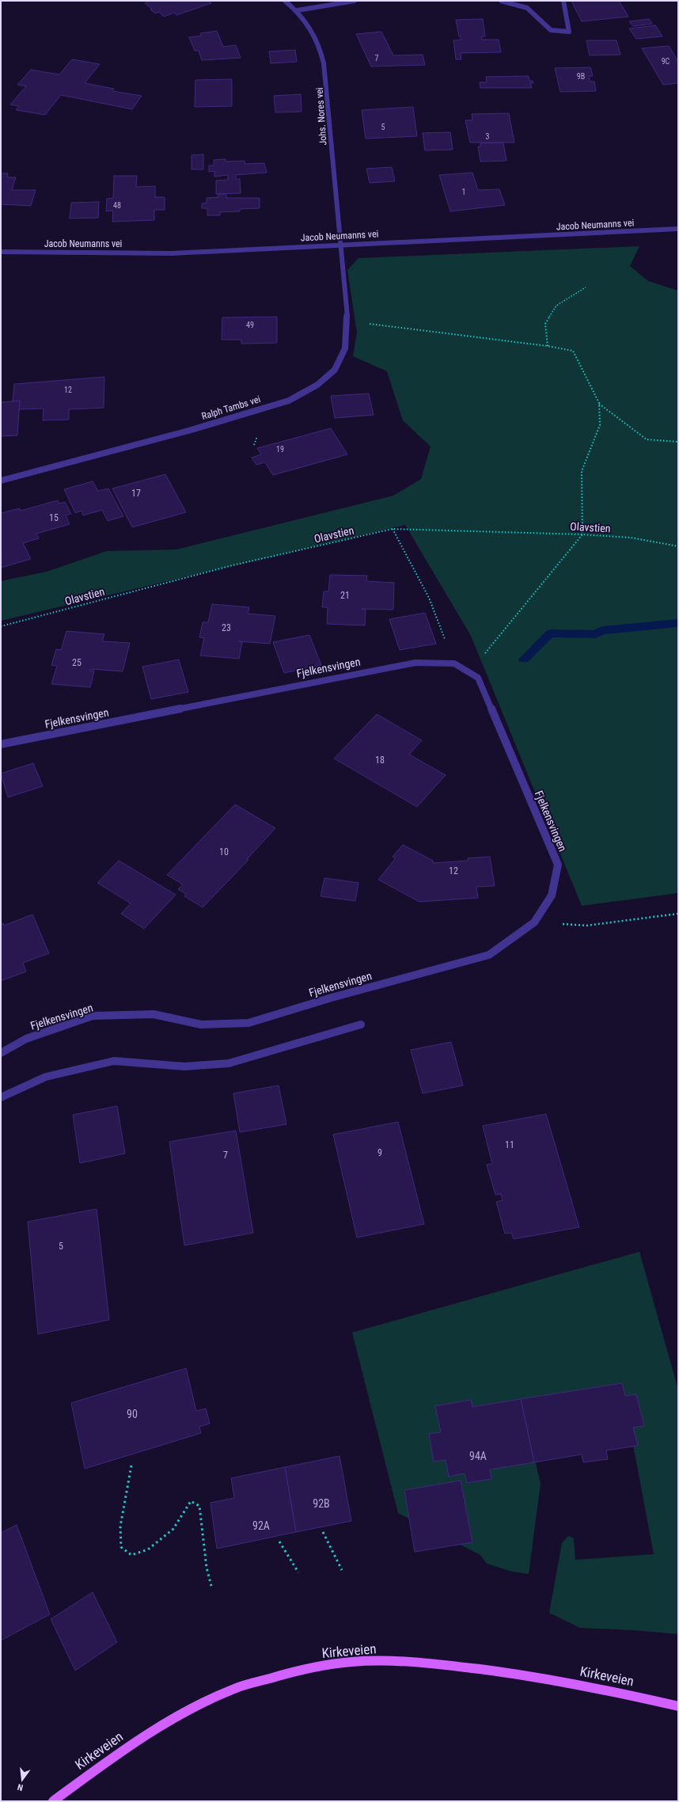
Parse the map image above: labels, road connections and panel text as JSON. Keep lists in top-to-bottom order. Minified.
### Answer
{"streets":{"main road":["Kirkeveien"],"street":["Johs. Nores vei","Jacob Neumanns vei","Ralph Tambs vei","Fjelkensvingen"],"path":["Olavstien"]},"crossings":[["Johs. Nores vei","Jacob Neumanns vei"],["Johs. Nores vei","Ralph Tambs vei"],["Jacob Neumanns vei","Ralph Tambs vei"]],"house_numbers":["7","9C","9B","5","3","1","48","49","12","19","17","15","21","23","25","18","10","12","11","9","7","5","90","94A","92B","92A"],"north":"bottom"}
